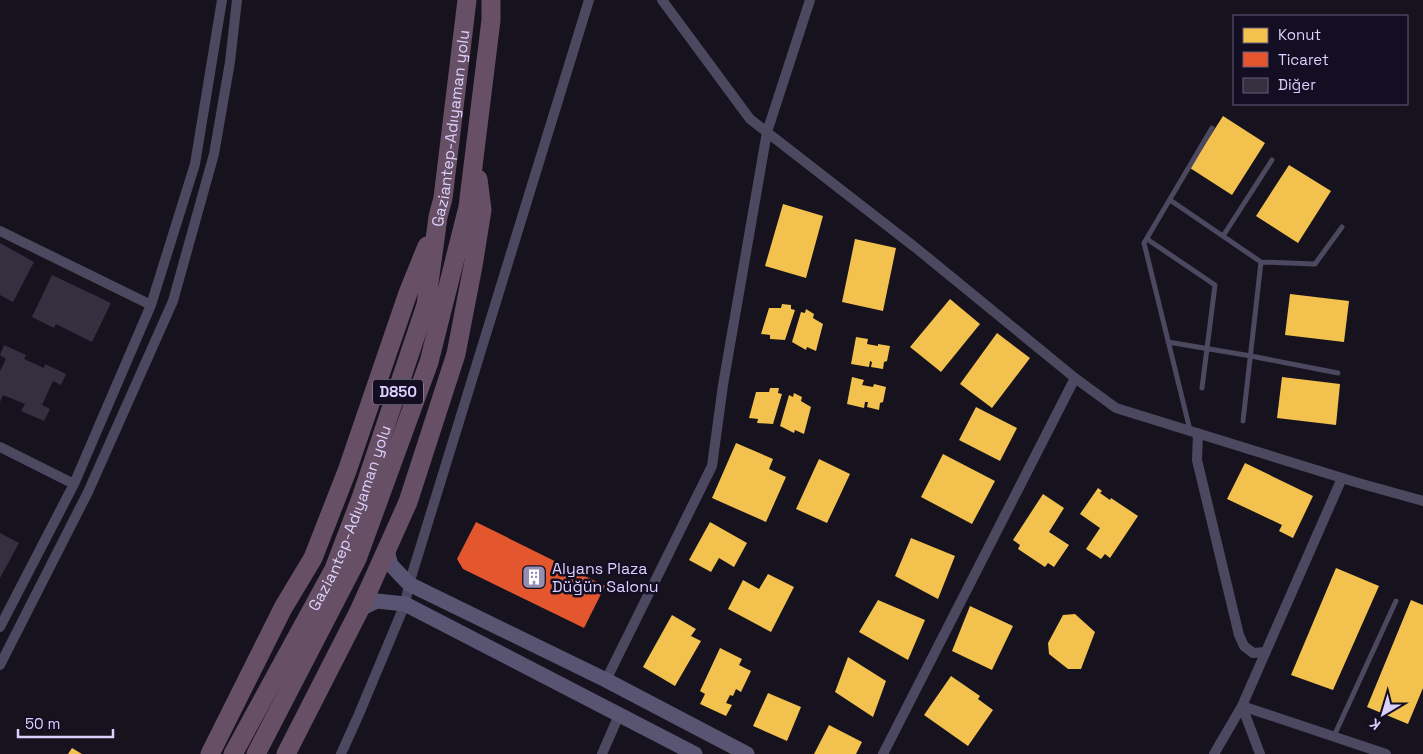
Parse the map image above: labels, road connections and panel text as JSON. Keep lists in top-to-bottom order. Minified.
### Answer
{"streets":{"highway":["Gaziantep-Adıyaman yolu","D850"]},"places":{"building":["Alyans Plaza Düğün Salonu"]},"legend":["Konut","Ticaret","Diğer"],"scale_bar":"50 m","north":"bottom left"}
